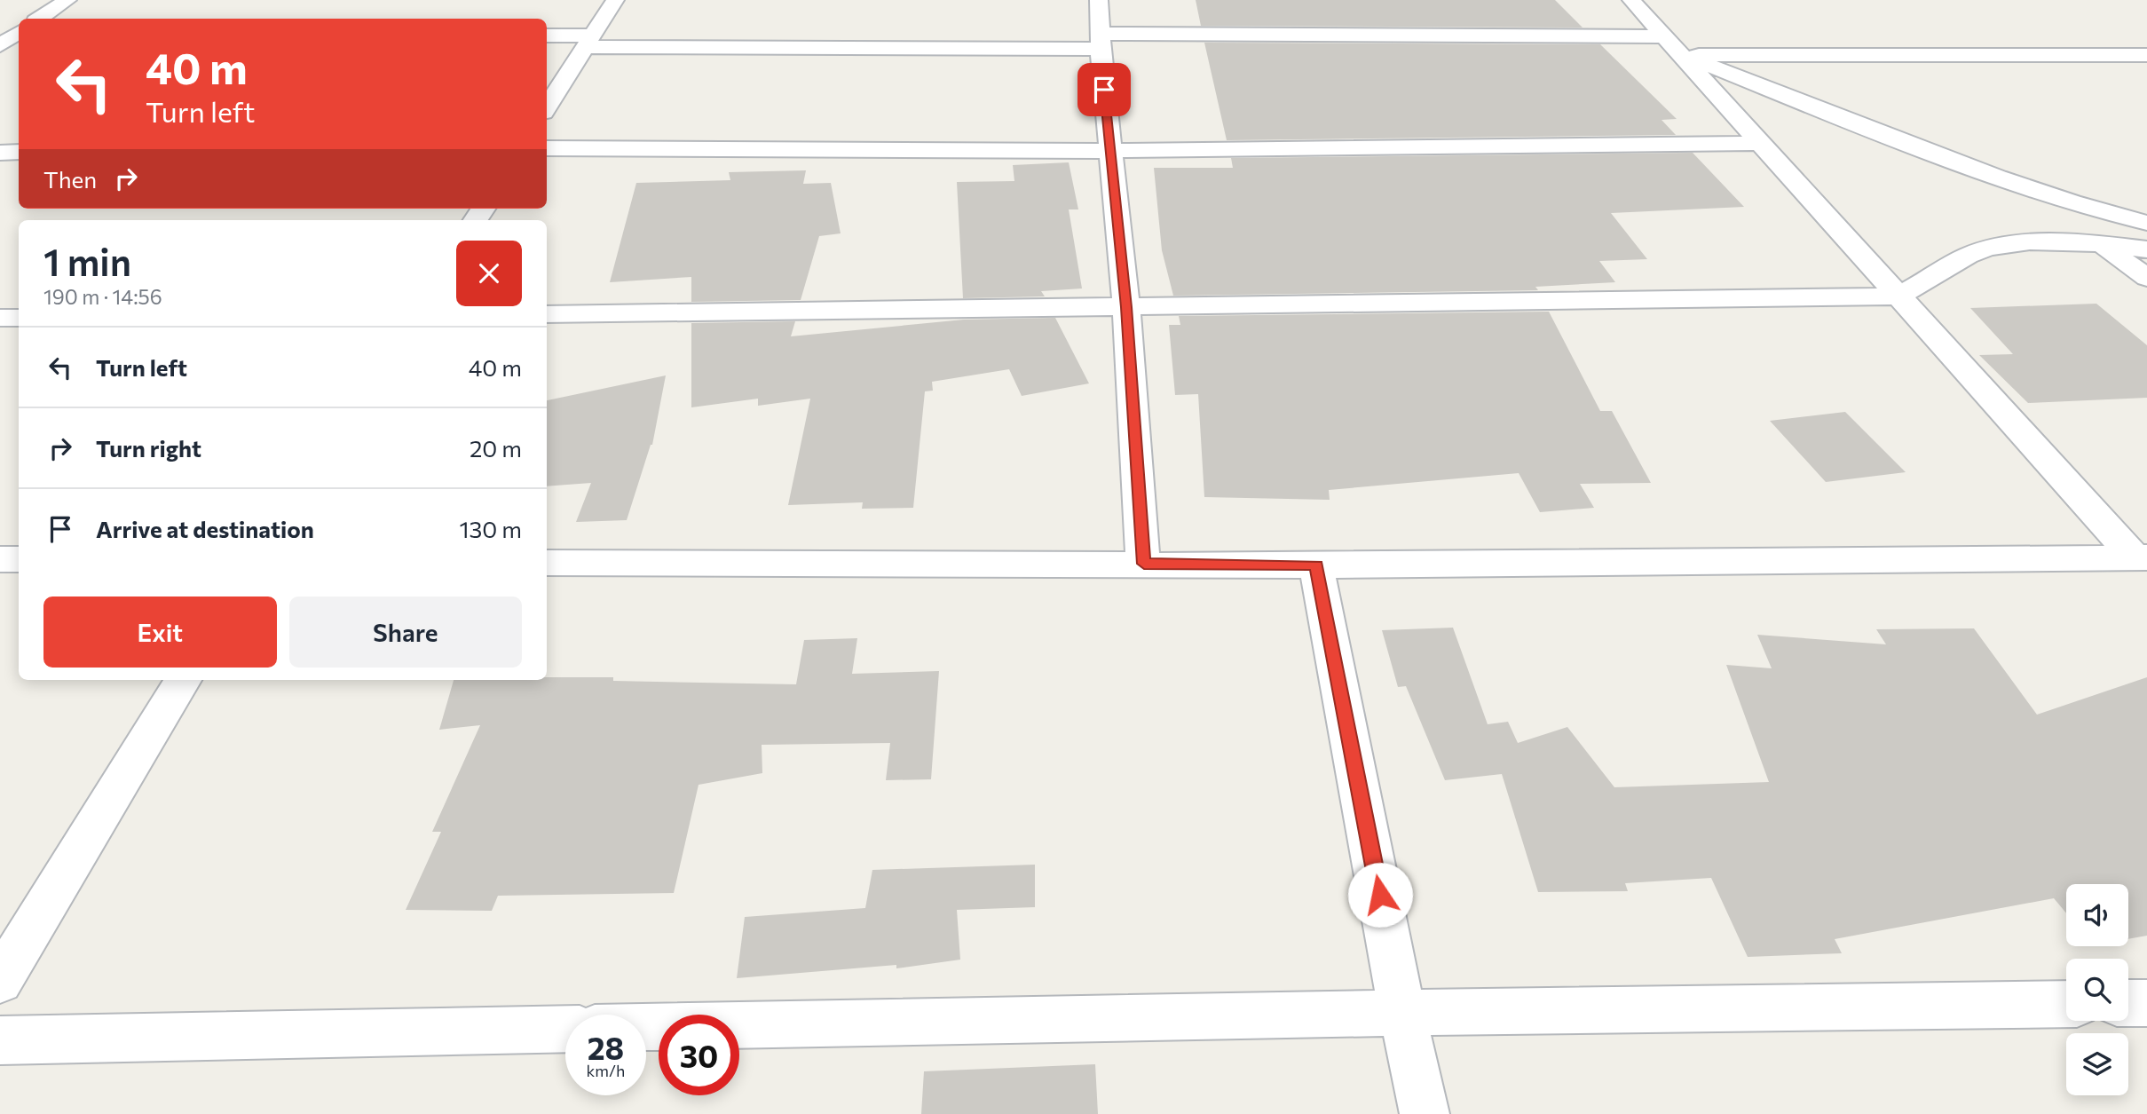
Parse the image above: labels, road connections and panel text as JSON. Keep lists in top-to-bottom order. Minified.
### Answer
{"page":{"turn":["40 m","Turn left"],"then":"Then","heading":["1 min","190 m · 14:56"],"list":[{"name":"Turn left","value":"40 m"},{"name":"Turn right","value":"20 m"},{"name":"Arrive at destination","value":"130 m"}],"buttons":["Exit","Share"],"speed":"28 km/h","limit":"30"}}
